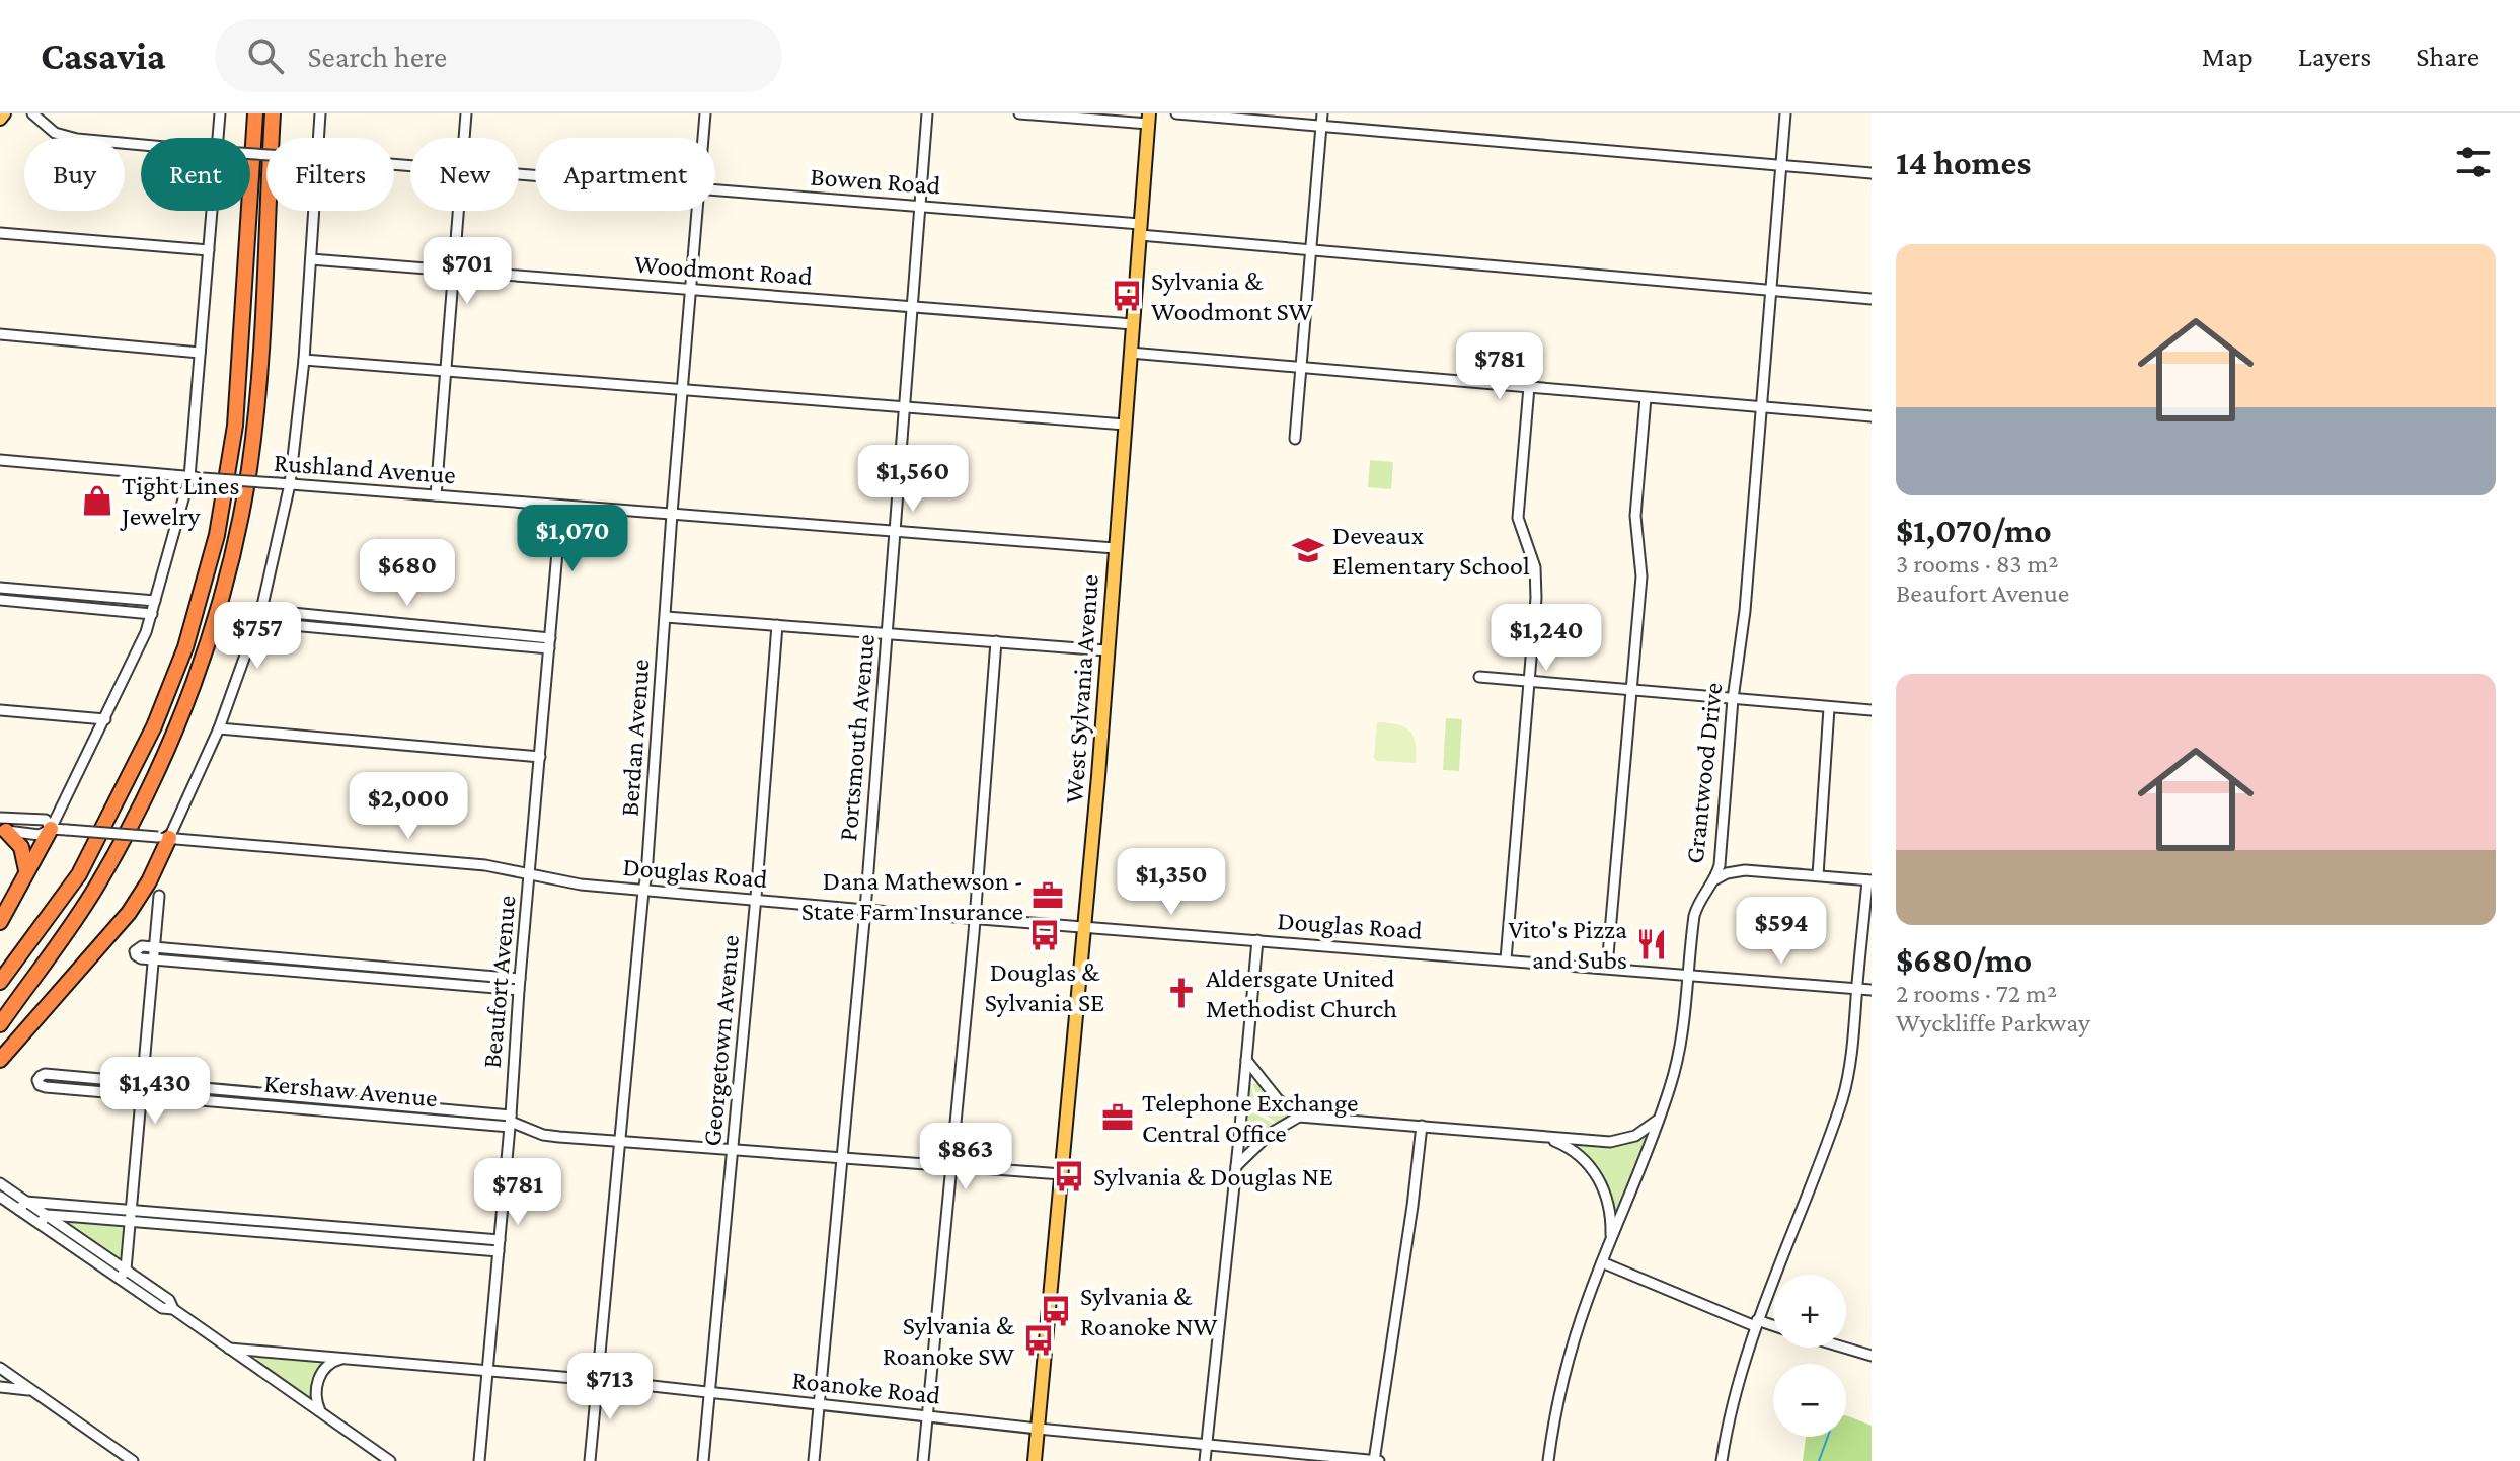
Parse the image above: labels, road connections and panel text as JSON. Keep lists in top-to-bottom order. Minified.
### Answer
{"streets":{"main road":["West Sylvania Avenue"],"street":["Bowen Road","Woodmont Road","Rushland Avenue","Berdan Avenue","Portsmouth Avenue","Grantwood Drive","Douglas Road","Beaufort Avenue","Georgetown Avenue","Kershaw Avenue","Roanoke Road"]},"crossings":[["Bowen Road","West Sylvania Avenue"],["Bowen Road","Portsmouth Avenue"],["Bowen Road","Grantwood Drive"],["Woodmont Road","West Sylvania Avenue"],["Woodmont Road","Berdan Avenue"],["Woodmont Road","Portsmouth Avenue"],["Rushland Avenue","West Sylvania Avenue"],["Rushland Avenue","Berdan Avenue"],["Rushland Avenue","Portsmouth Avenue"],["Rushland Avenue","Beaufort Avenue"],["West Sylvania Avenue","Douglas Road"],["West Sylvania Avenue","Kershaw Avenue"],["West Sylvania Avenue","Roanoke Road"],["Berdan Avenue","Douglas Road"],["Berdan Avenue","Kershaw Avenue"],["Berdan Avenue","Roanoke Road"],["Portsmouth Avenue","Douglas Road"],["Portsmouth Avenue","Kershaw Avenue"],["Portsmouth Avenue","Roanoke Road"],["Grantwood Drive","Douglas Road"],["Douglas Road","Beaufort Avenue"],["Douglas Road","Georgetown Avenue"],["Beaufort Avenue","Kershaw Avenue"],["Beaufort Avenue","Roanoke Road"],["Georgetown Avenue","Kershaw Avenue"],["Georgetown Avenue","Roanoke Road"]],"places":{"bus stop":["Sylvania & Woodmont SW","Douglas & Sylvania SE","Sylvania & Douglas NE","Sylvania & Roanoke NW","Sylvania & Roanoke SW"],"shop":["Tight Lines Jewelry"],"school or university":["Deveaux Elementary School"],"office":["Dana Mathewson - State Farm Insurance","Telephone Exchange Central Office"],"restaurant":["Vito's Pizza and Subs"],"church":["Aldersgate United Methodist Church"]},"page":{"header":"Casavia","search":"Search here","nav":["Map","Layers","Share"],"heading":"14 homes","chip":["Buy","Rent","Filters","New","Apartment"],"list":[{"name":"$1,070/mo","note":"3 rooms · 83 m² · Beaufort Avenue"},{"name":"$680/mo","note":"2 rooms · 72 m² · Wyckliffe Parkway"}],"price":["$701","$781","$1,560","$1,070","$680","$757","$1,240","$2,000","$1,350","$594","$1,430","$863","$781","$713"],"map_buttons":["+","−"]}}
